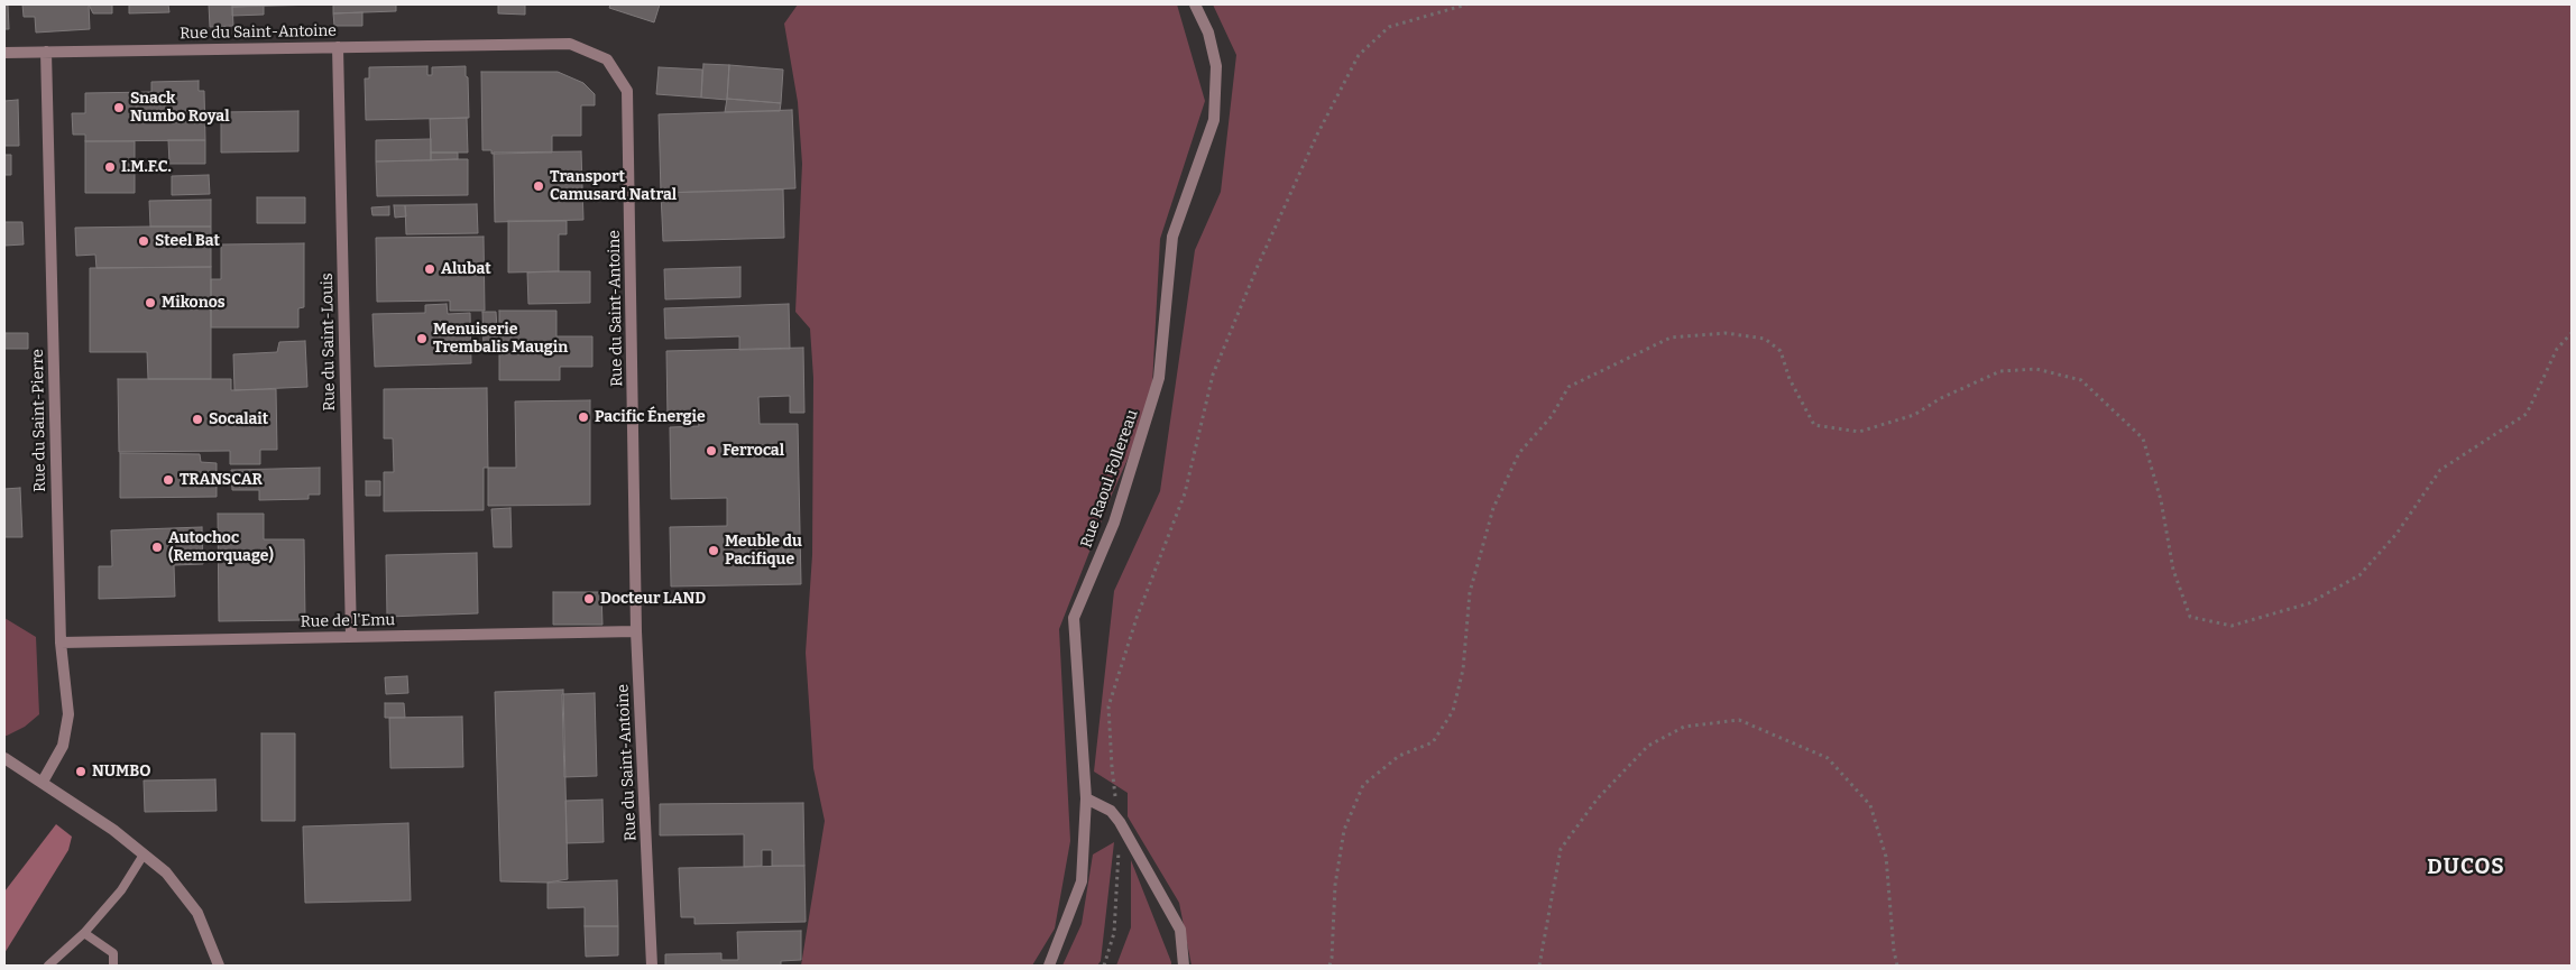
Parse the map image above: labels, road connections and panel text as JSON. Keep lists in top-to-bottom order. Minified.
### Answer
{"streets":{"street":["Rue du Saint-Antoine","Rue du Saint-Louis","Rue du Saint-Pierre","Rue Raoul Follereau","Rue de l'Emu"]},"crossings":[["Rue du Saint-Antoine","Rue du Saint-Louis"],["Rue du Saint-Antoine","Rue du Saint-Pierre"],["Rue du Saint-Antoine","Rue de l'Emu"],["Rue du Saint-Louis","Rue de l'Emu"],["Rue du Saint-Pierre","Rue de l'Emu"]],"districts":["DUCOS"],"places":["Snack Numbo Royal","I.M.F.C.","Transport Camusard Natral","Steel Bat","Alubat","Mikonos","Menuiserie Trembalis Maugin","Pacific Énergie","Socalait","Ferrocal","TRANSCAR","Autochoc (Remorquage)","Meuble du Pacifique","Docteur LAND","NUMBO"]}
